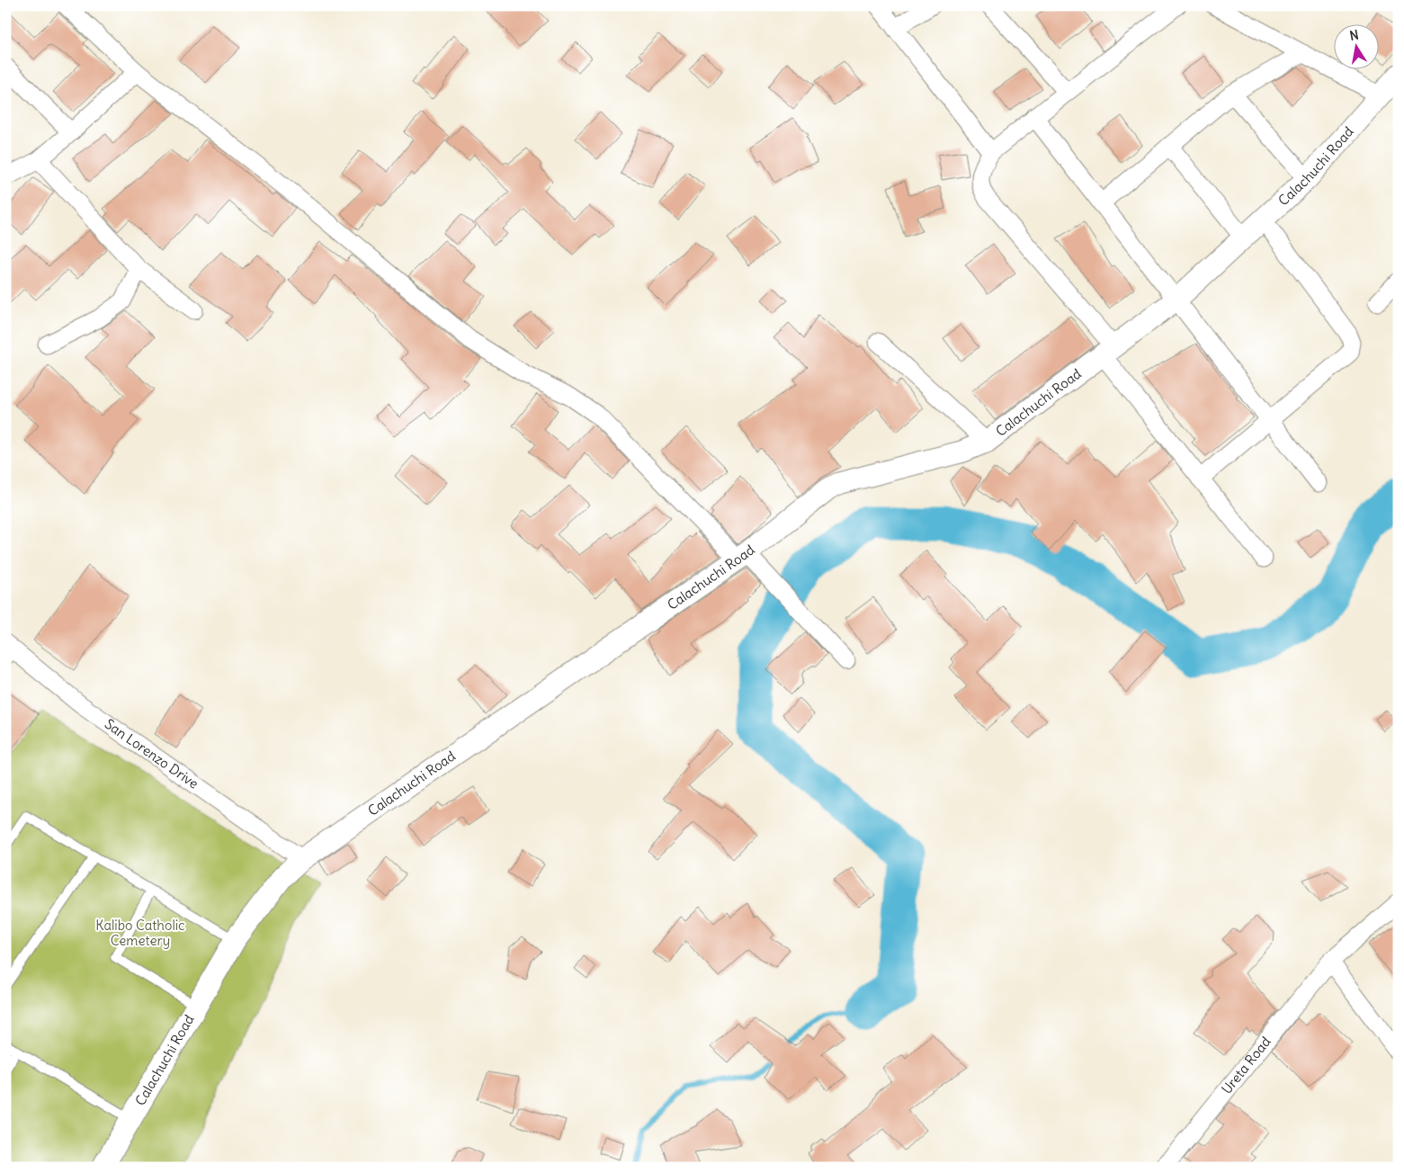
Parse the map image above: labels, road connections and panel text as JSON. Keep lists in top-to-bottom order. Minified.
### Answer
{"streets":{"street":["Calachuchi Road","San Lorenzo Drive","Ureta Road"]},"crossings":[["Calachuchi Road","San Lorenzo Drive"]],"parks":["Kalibo Catholic Cemetery"],"north":"top"}
